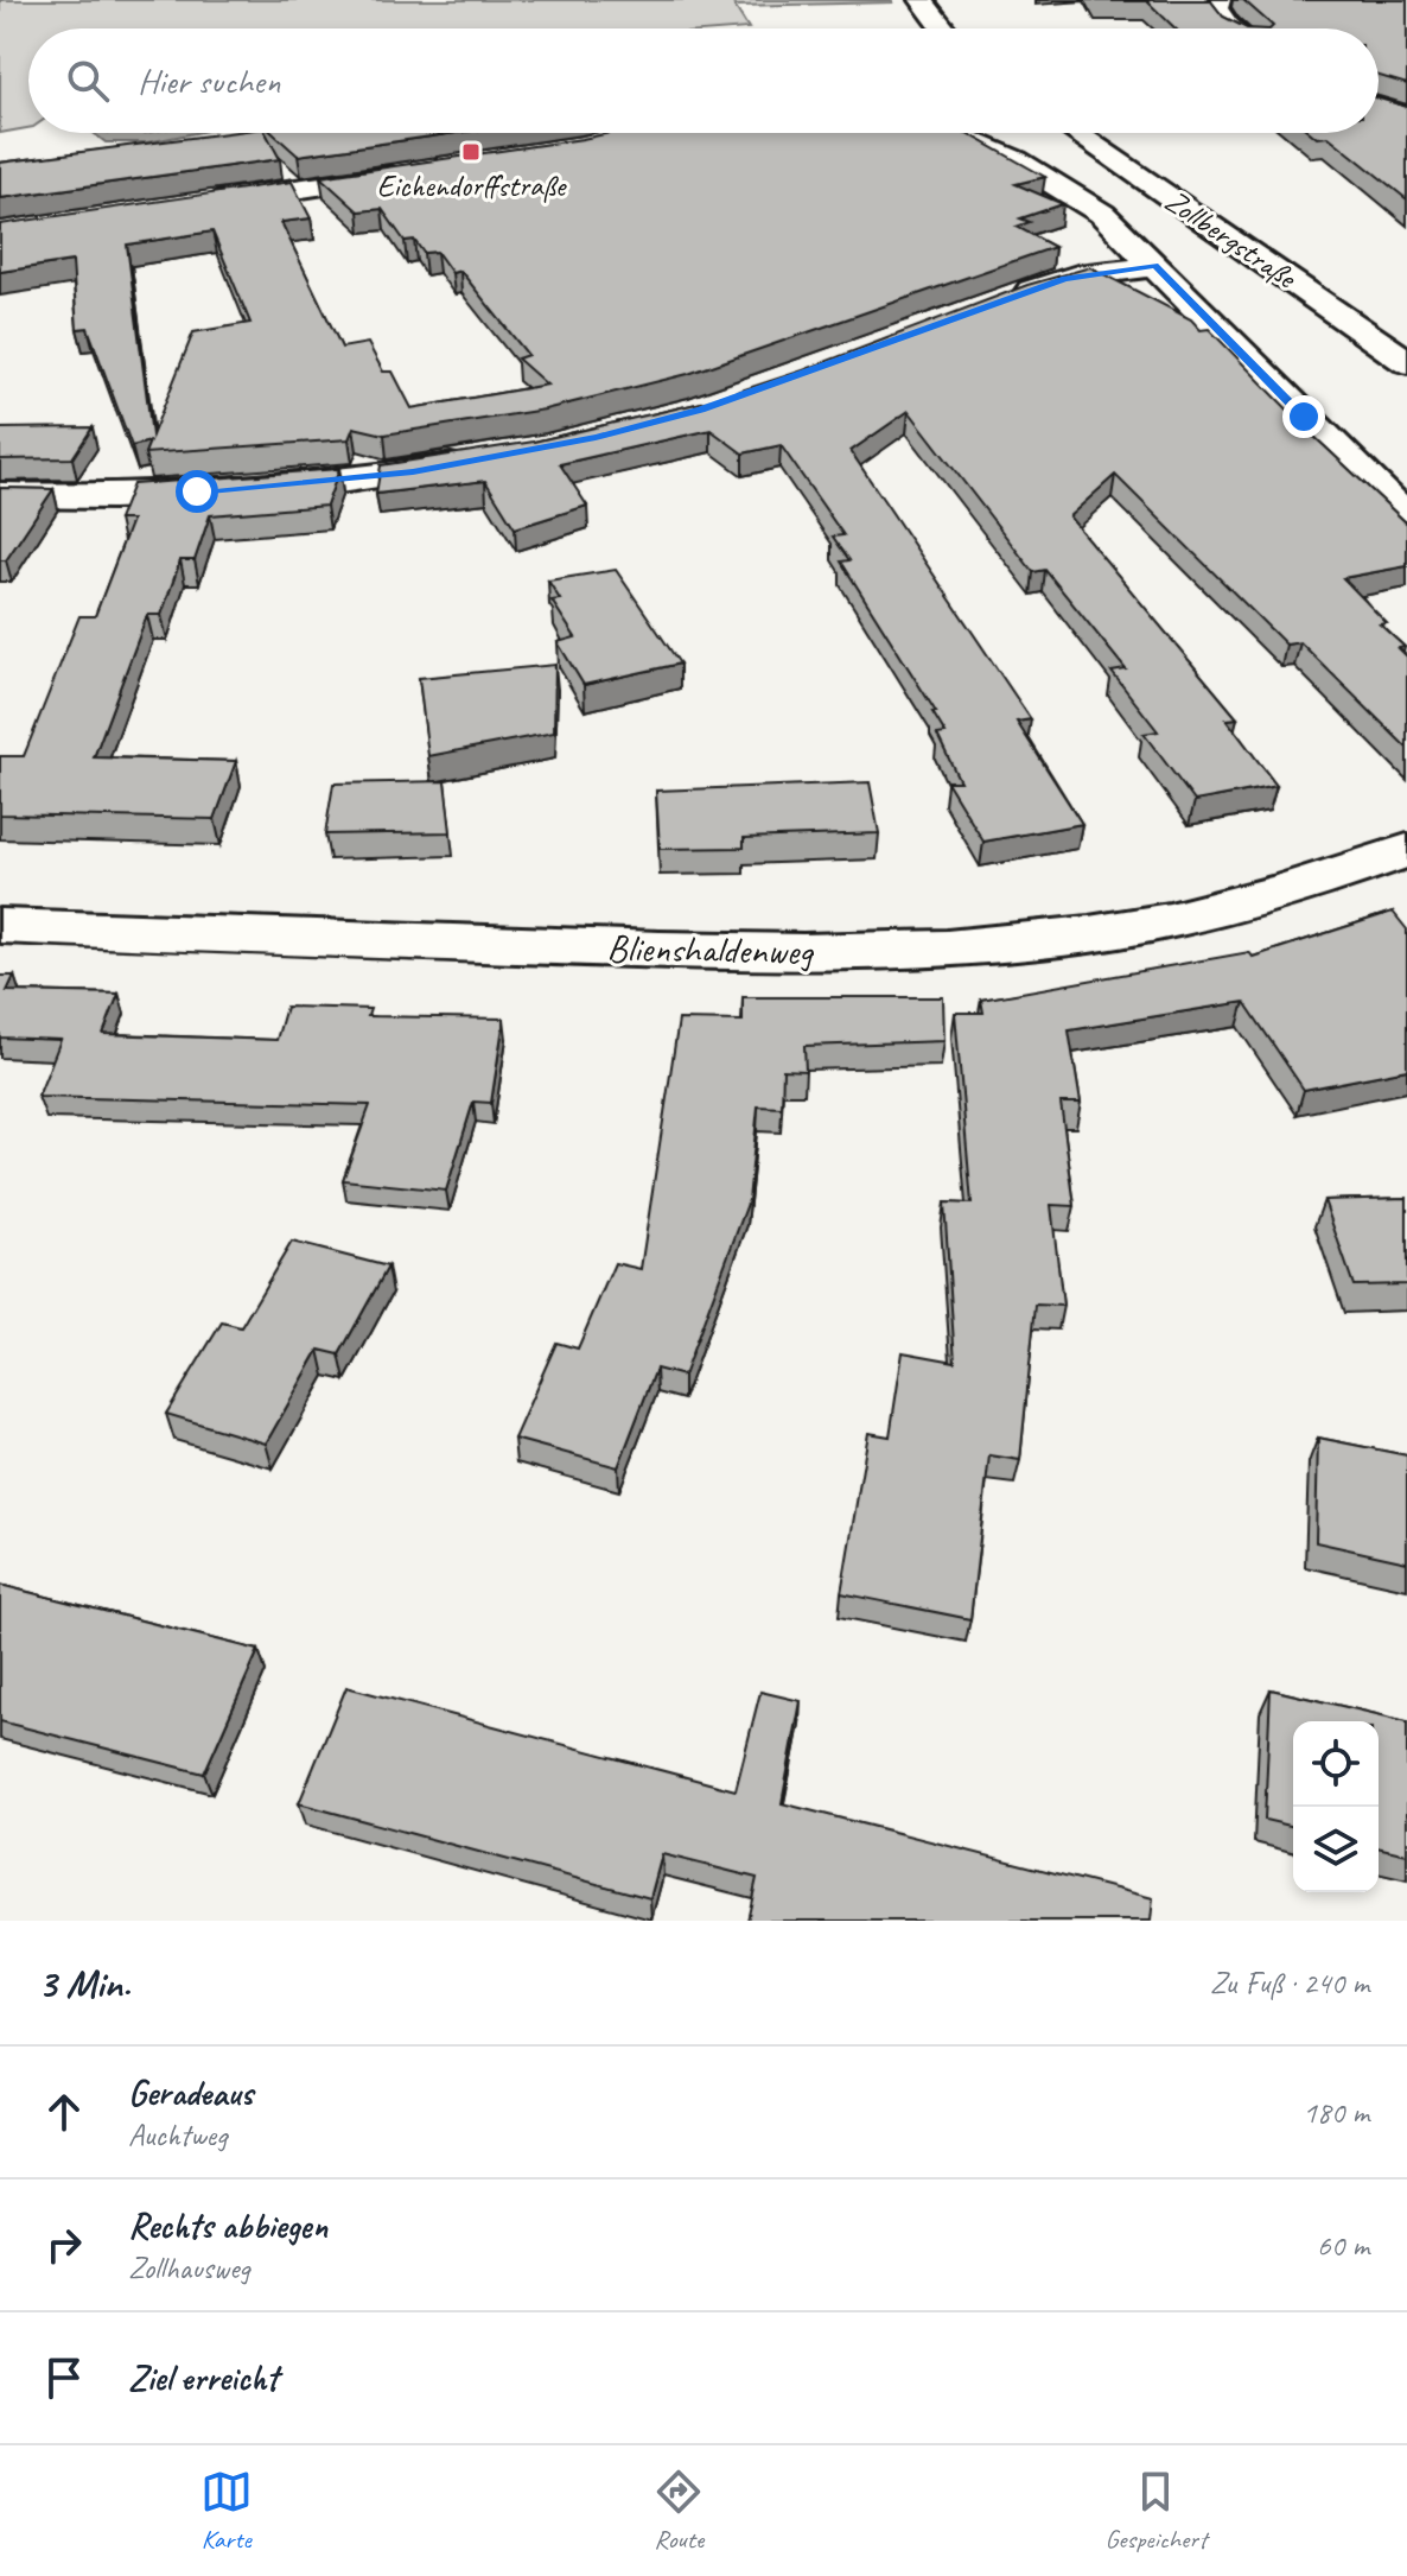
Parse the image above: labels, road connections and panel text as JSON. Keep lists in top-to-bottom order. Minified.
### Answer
{"streets":{"street":["Zollbergstraße","Blienshaldenweg"]},"places":{"transit":["Eichendorffstraße"]},"page":{"search":"Hier suchen","heading":["3 Min.","Zu Fuß · 240 m"],"list":[["Geradeaus","Auchtweg","180 m"],["Rechts abbiegen","Zollhausweg","60 m"],"Ziel erreicht"],"nav":["Karte","Route","Gespeichert"]}}
